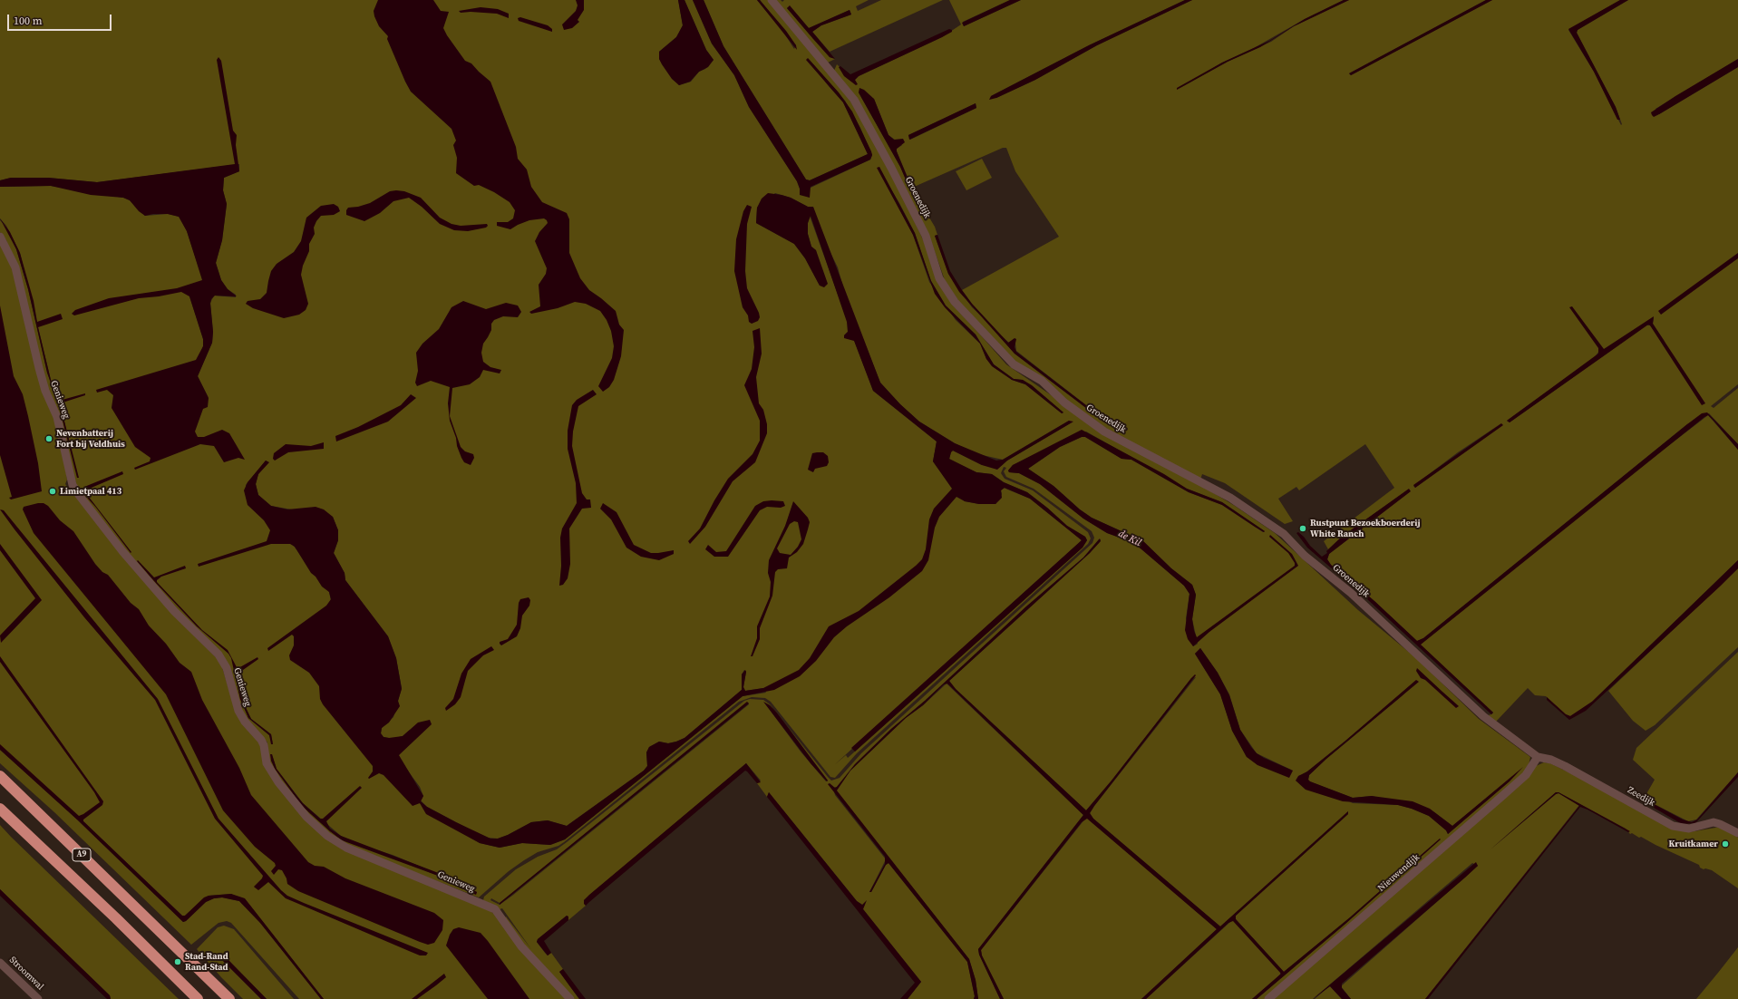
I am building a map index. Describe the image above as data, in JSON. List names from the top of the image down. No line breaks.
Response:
{"streets":{"highway":["A9"],"street":["Groenedijk","Genieweg","Zeedijk","Nieuwendijk","Stroomwal"]},"crossings":[["Groenedijk","Zeedijk"],["Groenedijk","Nieuwendijk"],["Zeedijk","Nieuwendijk"]],"water":["de Kil"],"places":["Nevenbatterij Fort bij Veldhuis","Limietpaal 413","Rustpunt Bezoekboerderij White Ranch","Kruitkamer","Stad-Rand Rand-Stad"],"scale_bar":"100 m"}
